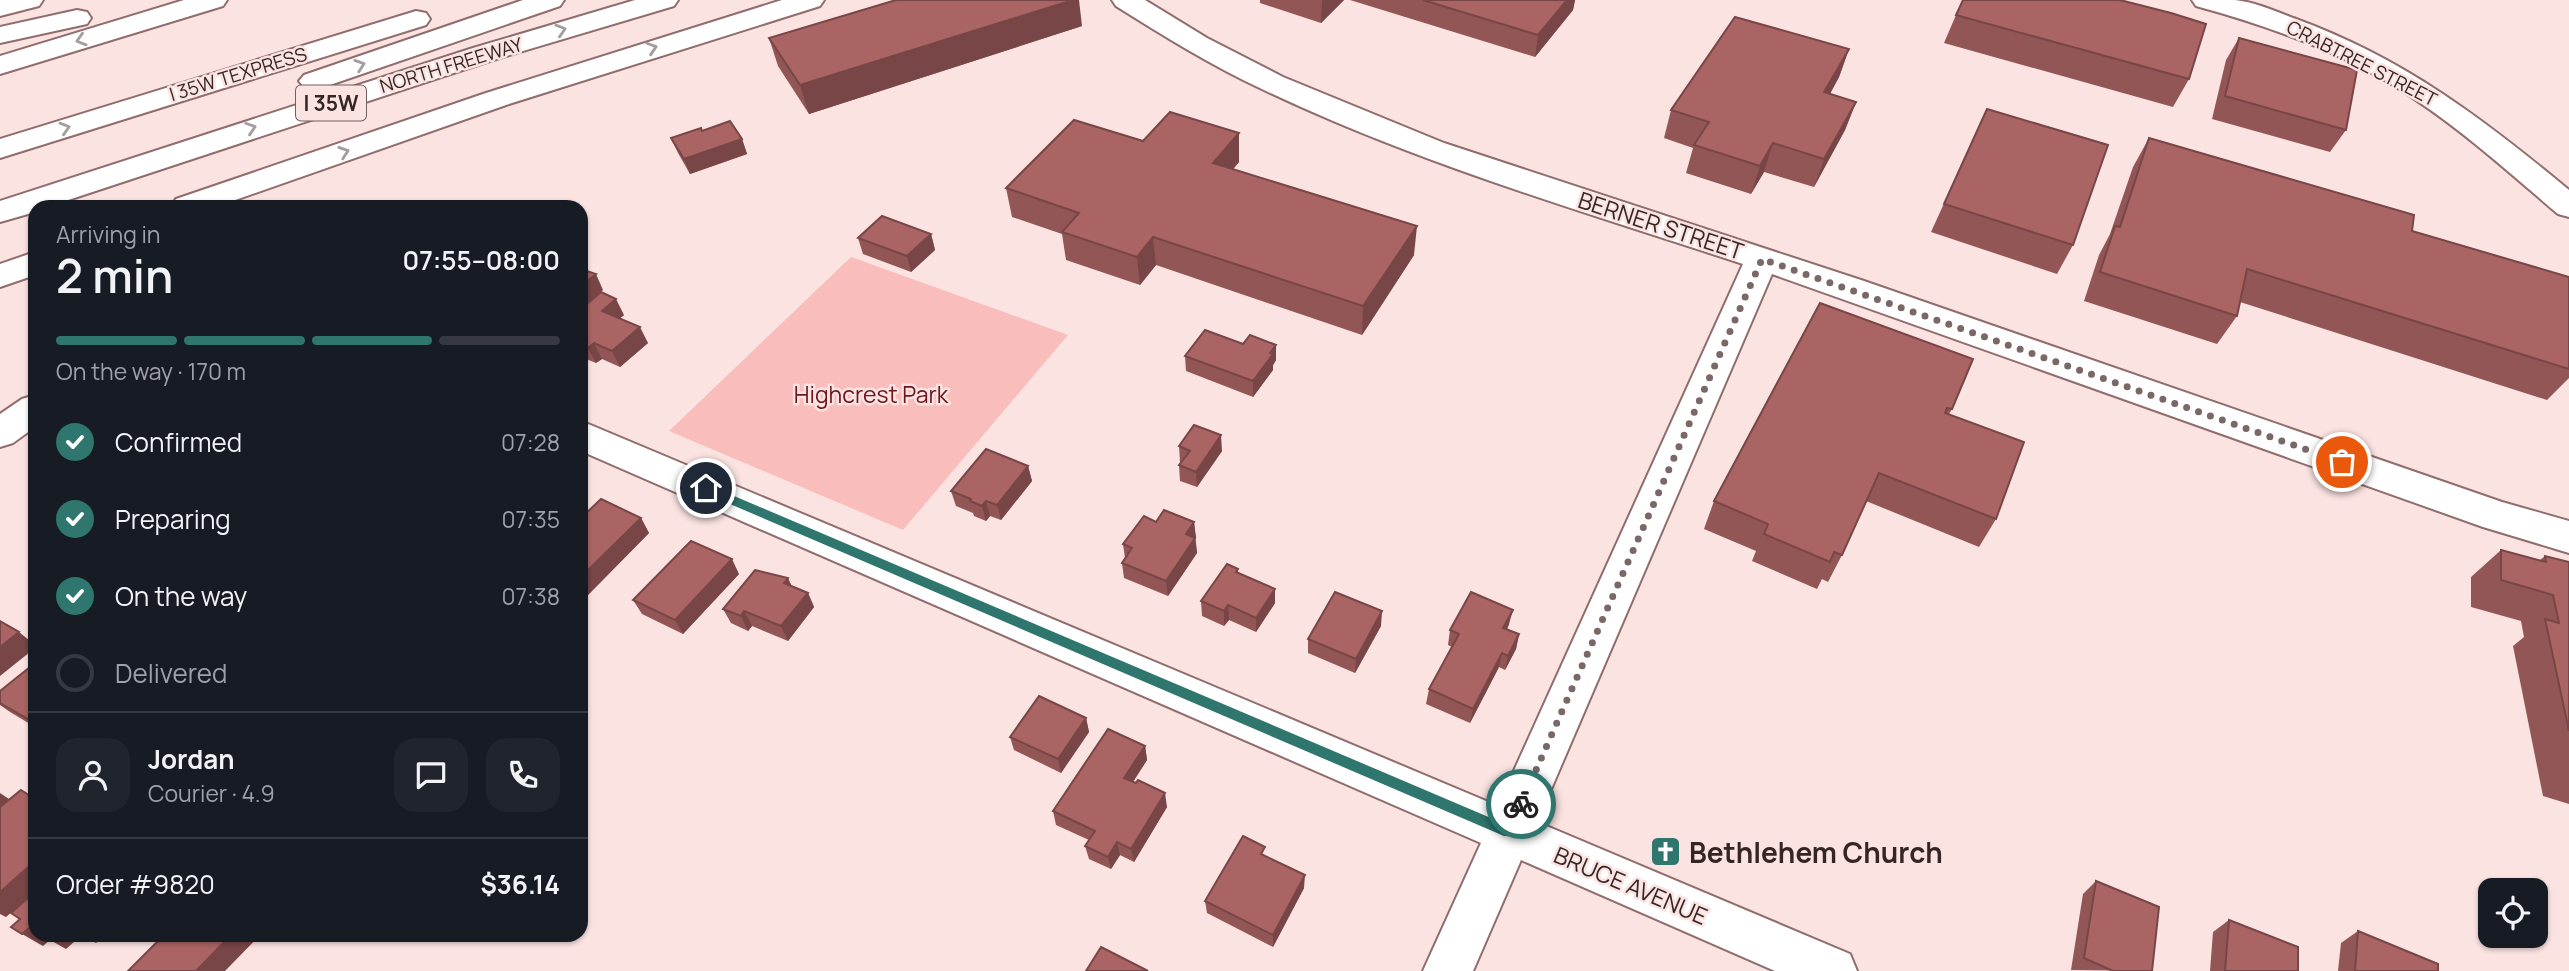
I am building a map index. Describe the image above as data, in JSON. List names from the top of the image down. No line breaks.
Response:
{"streets":{"main road":["CRABTREE STREET","NORTH FREEWAY","I 35W TEXPRESS","I 35W","BERNER STREET","BRUCE AVENUE"]},"parks":["Highcrest Park"],"places":{"church":["Bethlehem Church"]},"page":{"heading":["2 min","Arriving in","07:55–08:00"],"panel":["Jordan","Courier · 4.9","Order #9820","$36.14"],"bar":"On the way · 170 m","list":[["Confirmed","07:28"],["Preparing","07:35"],["On the way","07:38"],"Delivered"]}}
